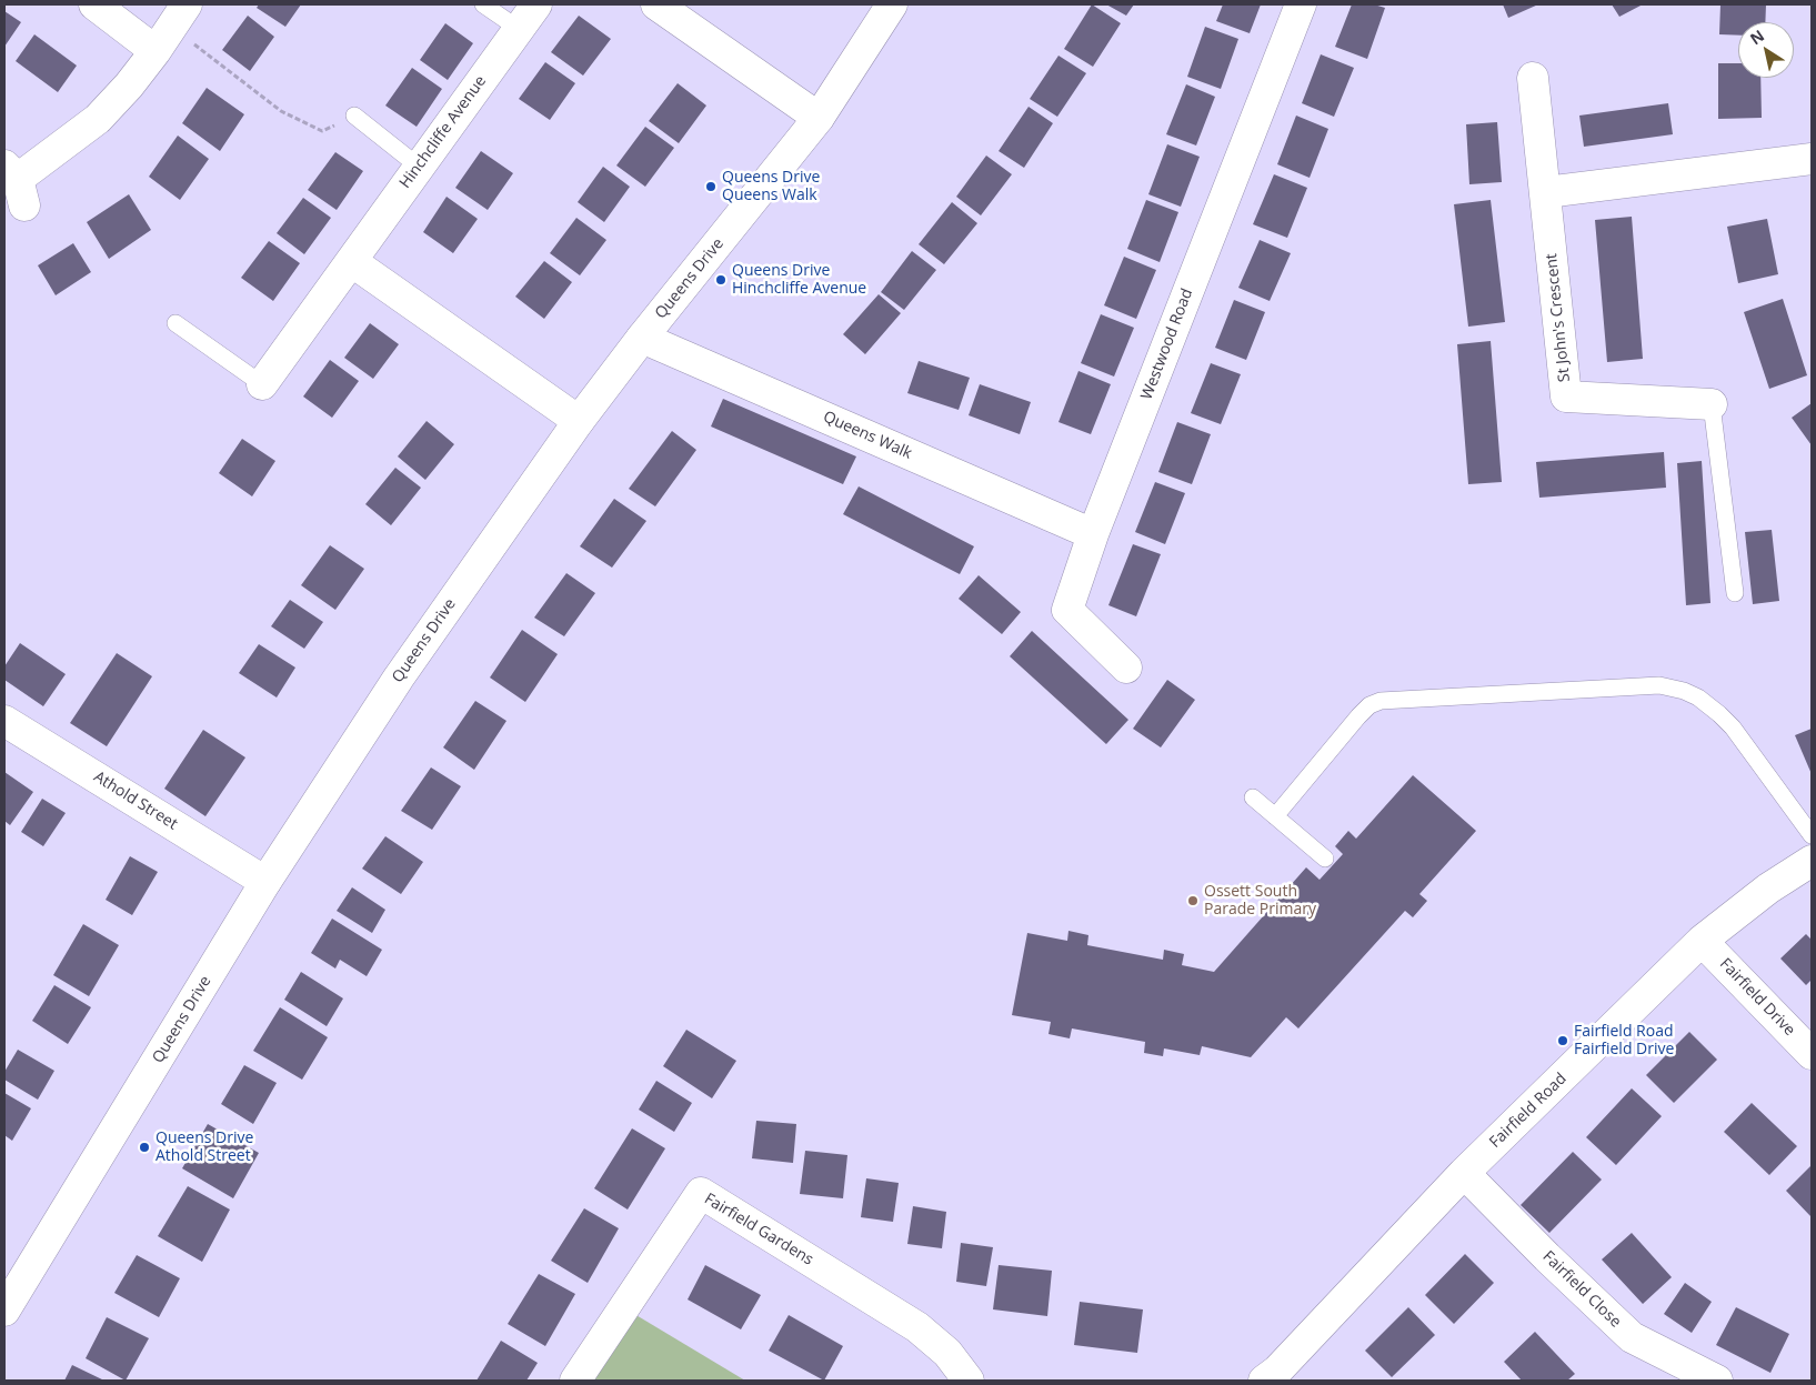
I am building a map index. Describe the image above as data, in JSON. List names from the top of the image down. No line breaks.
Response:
{"streets":{"street":["Hinchcliffe Avenue","Queens Drive","St John's Crescent","Westwood Road","Queens Walk","Athold Street","Fairfield Drive","Fairfield Road","Fairfield Gardens","Fairfield Close"]},"crossings":[["Queens Drive","Queens Walk"],["Queens Drive","Athold Street"],["Westwood Road","Queens Walk"],["Fairfield Drive","Fairfield Road"],["Fairfield Road","Fairfield Close"]],"places":["Queens Drive Queens Walk","Queens Drive Hinchcliffe Avenue","Ossett South Parade Primary","Fairfield Road Fairfield Drive","Queens Drive Athold Street"],"north":"top left"}
